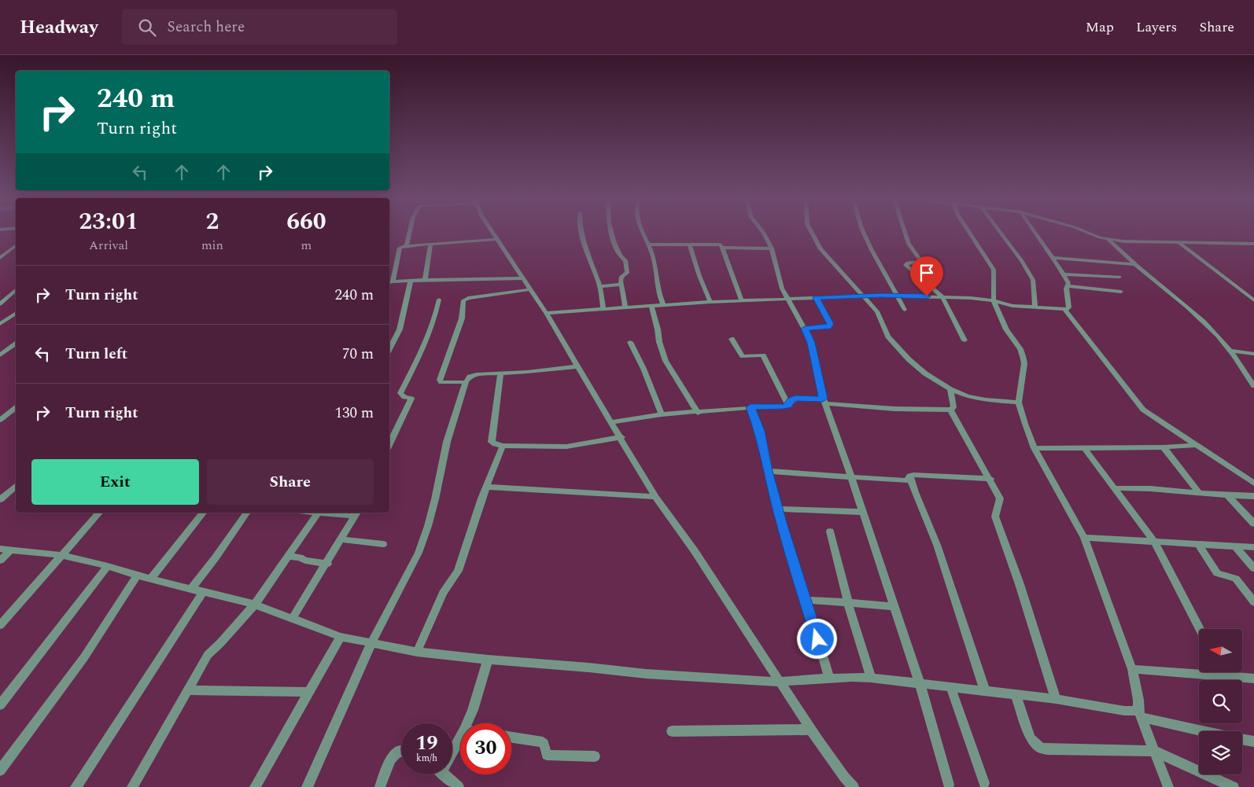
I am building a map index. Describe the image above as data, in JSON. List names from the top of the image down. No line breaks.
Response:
{"north":"left","page":{"header":"Headway","search":"Search here","nav":["Map","Layers","Share"],"turn":["240 m","Turn right"],"eta":["23:01","Arrival","2","min","660","m"],"list":[{"name":"Turn right","value":"240 m"},{"name":"Turn left","value":"70 m"},{"name":"Turn right","value":"130 m"}],"buttons":["Exit","Share"],"speed":"19 km/h","limit":"30"}}
